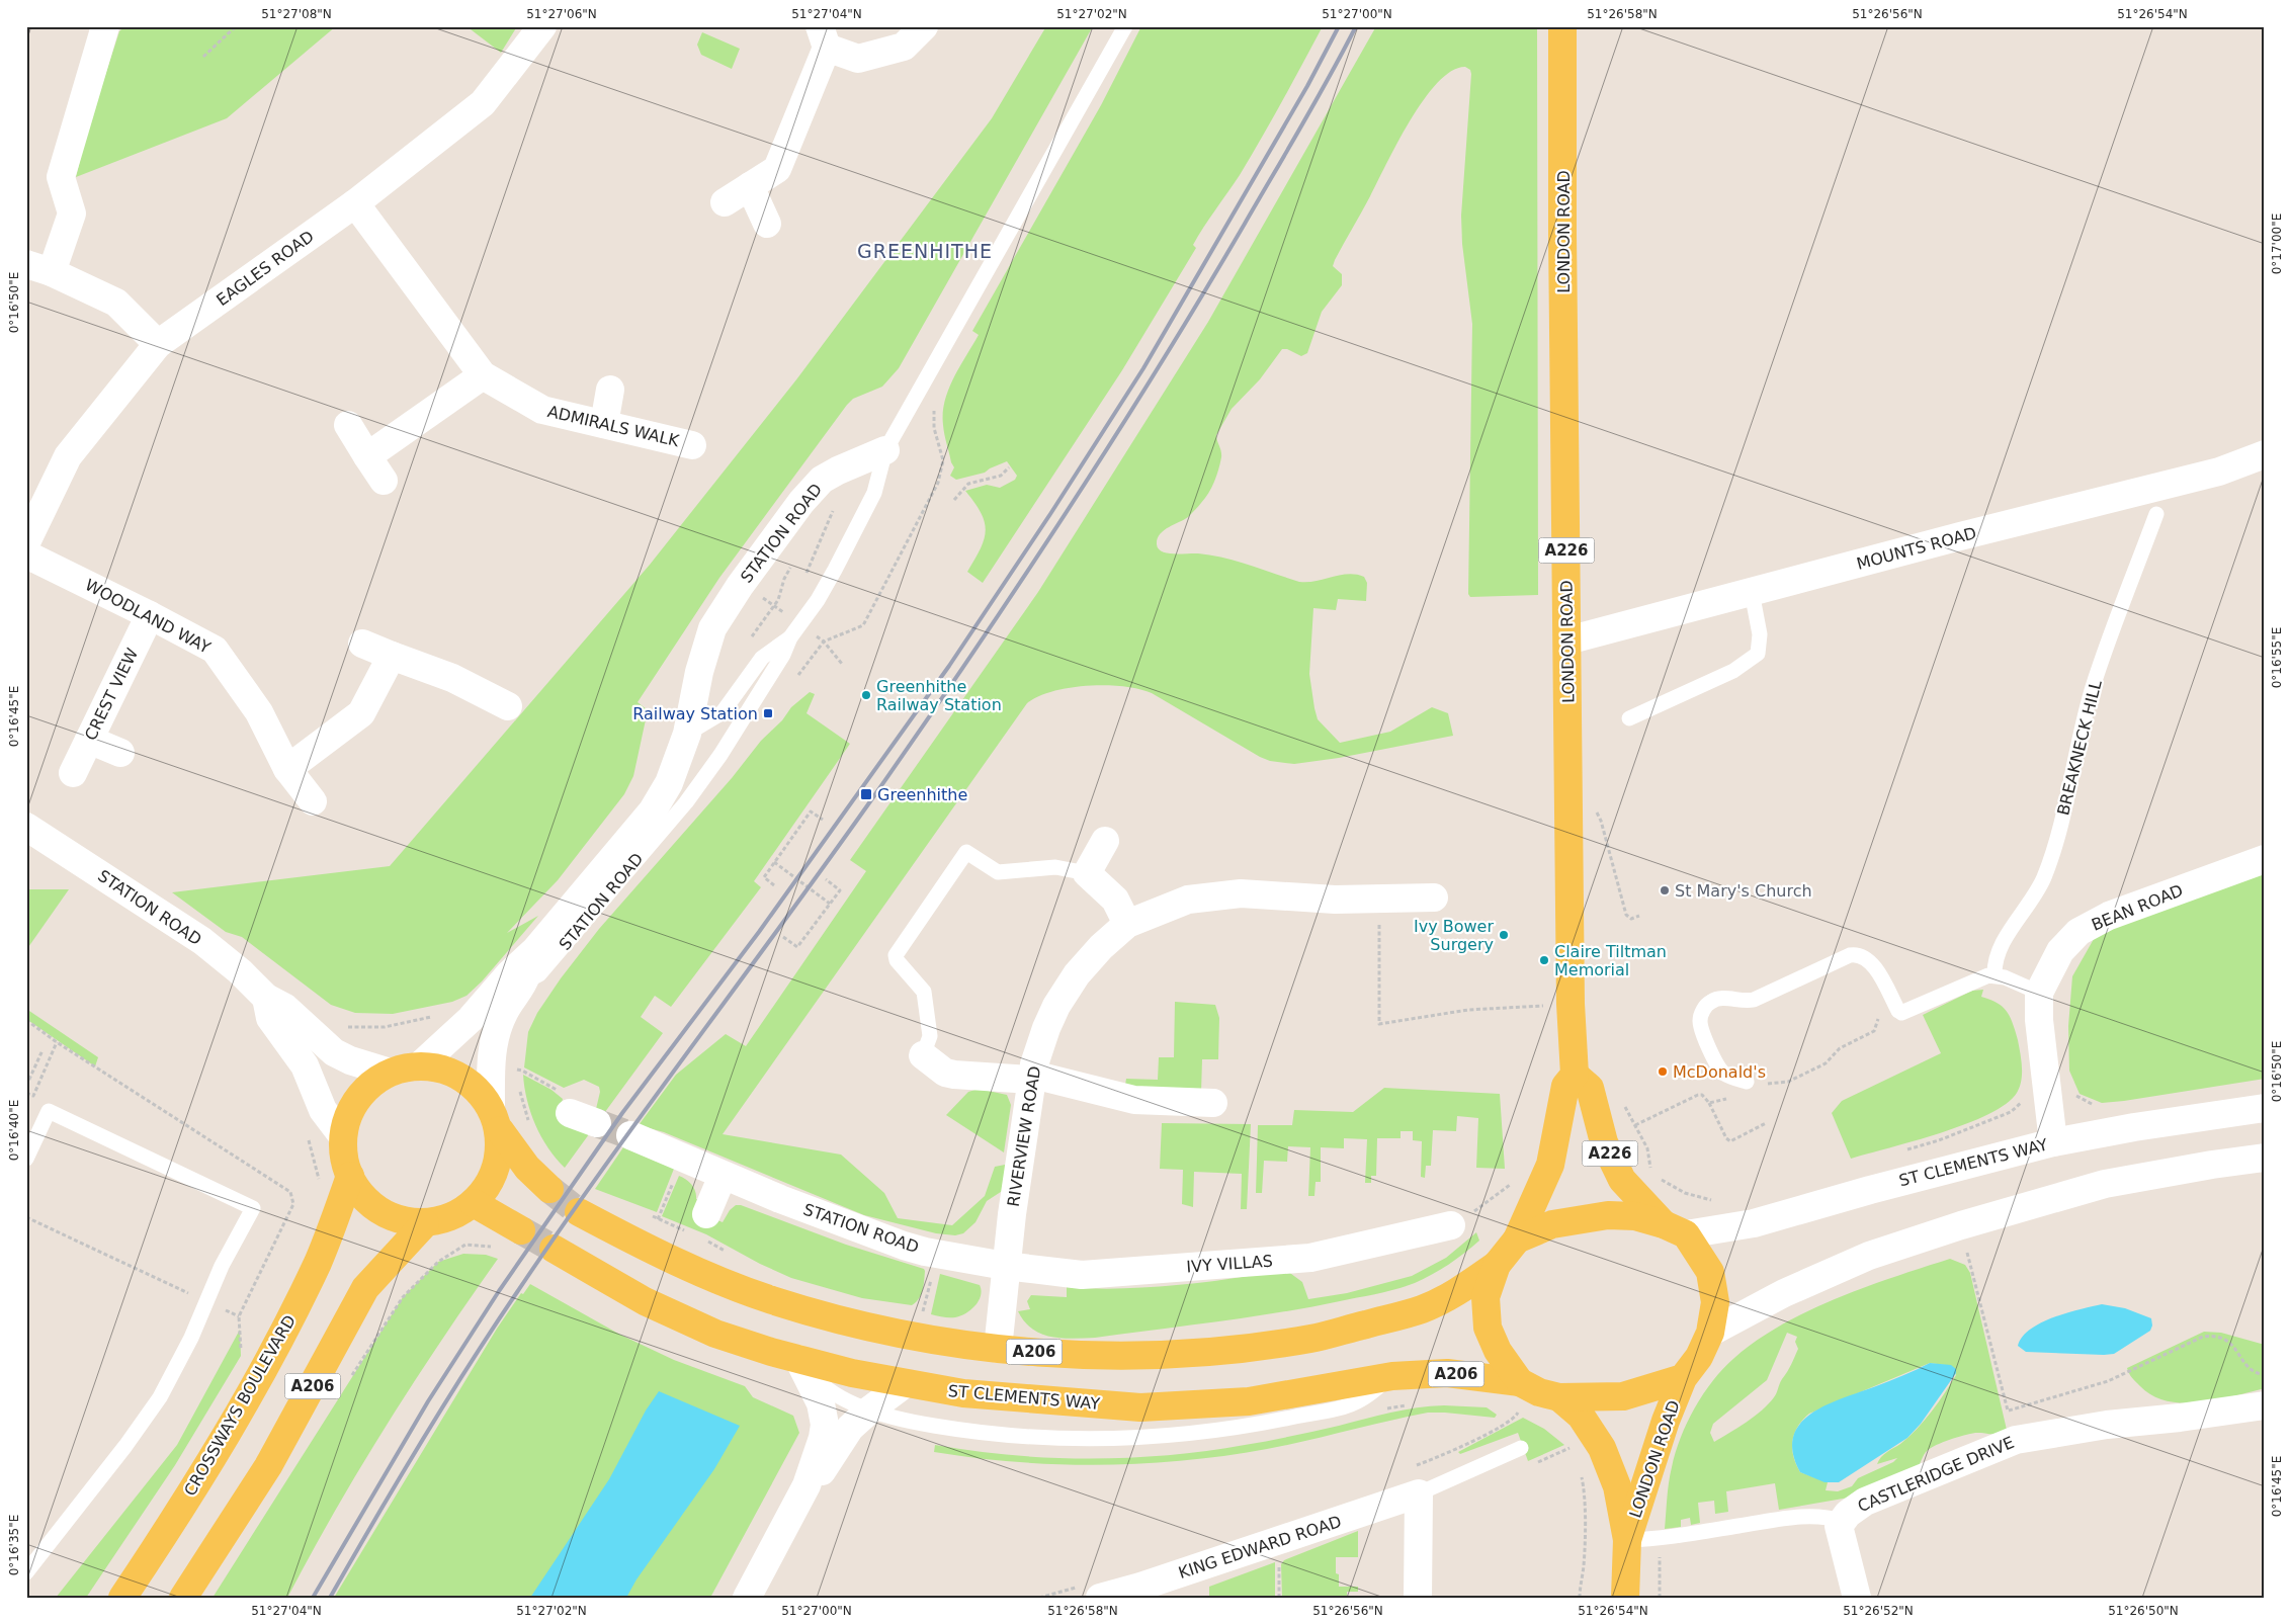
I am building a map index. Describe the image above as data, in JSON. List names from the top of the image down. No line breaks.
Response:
{"streets":{"main road":["LONDON ROAD","A226","ST CLEMENTS WAY","A206","CROSSWAYS BOULEVARD"],"street":["EAGLES ROAD","ADMIRALS WALK","STATION ROAD","MOUNTS ROAD","WOODLAND WAY","CREST VIEW","BEAN ROAD","RIVERVIEW ROAD","IVY VILLAS","CASTLERIDGE DRIVE","KING EDWARD ROAD"],"lane":["BREAKNECK HILL"]},"crossings":[["LONDON ROAD","MOUNTS ROAD"],["LONDON ROAD","A226"],["LONDON ROAD","ST CLEMENTS WAY"],["EAGLES ROAD","ADMIRALS WALK"],["STATION ROAD","RIVERVIEW ROAD"],["STATION ROAD","IVY VILLAS"],["STATION ROAD","A206"],["STATION ROAD","CROSSWAYS BOULEVARD"],["A226","ST CLEMENTS WAY"],["WOODLAND WAY","CREST VIEW"],["BEAN ROAD","ST CLEMENTS WAY"],["RIVERVIEW ROAD","IVY VILLAS"],["RIVERVIEW ROAD","A206"],["A206","CROSSWAYS BOULEVARD"]],"districts":["GREENHITHE"],"places":{"other":["Greenhithe Railway Station","St Mary's Church","Ivy Bower Surgery","Claire Tiltman Memorial","McDonald's"],"transit":["Railway Station","Greenhithe"]},"coordinates":["51°27'08\"N","51°27'06\"N","51°27'04\"N","51°27'02\"N","51°27'00\"N","51°26'58\"N","51°26'56\"N","51°26'54\"N","0°17'00\"E","0°16'50\"E","0°16'55\"E","0°16'45\"E","0°16'40\"E","0°16'35\"E","51°26'52\"N","51°26'50\"N"]}
